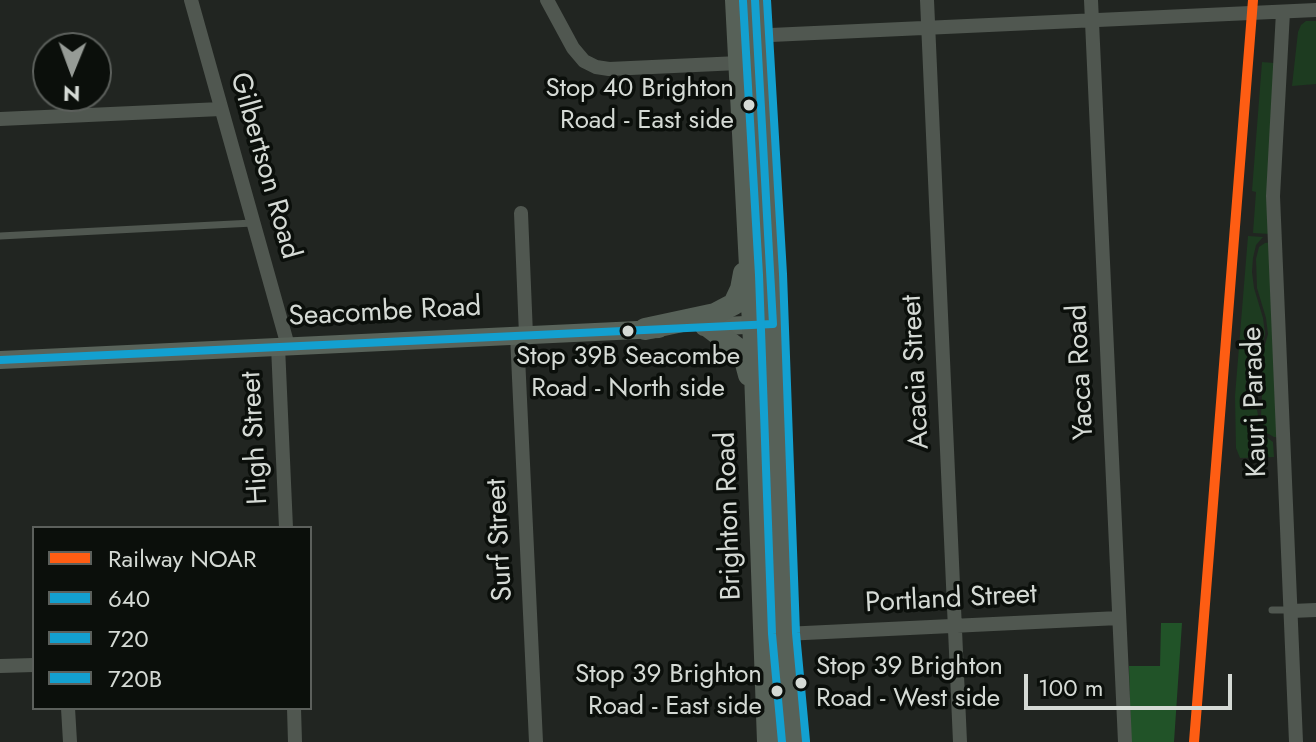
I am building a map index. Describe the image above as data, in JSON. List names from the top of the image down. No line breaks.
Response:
{"streets":{"main road":["Seacombe Road","Brighton Road"],"street":["Gilbertson Road","Acacia Street","Yacca Road","Kauri Parade","High Street","Surf Street","Portland Street"]},"crossings":[["Gilbertson Road","Seacombe Road"],["Gilbertson Road","High Street"],["Seacombe Road","High Street"],["Seacombe Road","Brighton Road"],["Seacombe Road","Surf Street"],["Acacia Street","Portland Street"],["Yacca Road","Portland Street"],["Brighton Road","Portland Street"]],"places":["Stop 40 Brighton Road - East side","Stop 39B Seacombe Road - North side","Stop 39 Brighton Road - West side","Stop 39 Brighton Road - East side"],"lines":["rail line NOAR","transit line 640","transit line 720B","transit line 720"],"legend":["Railway NOAR","640","720","720B"],"scale_bar":"100 m","north":"bottom"}
